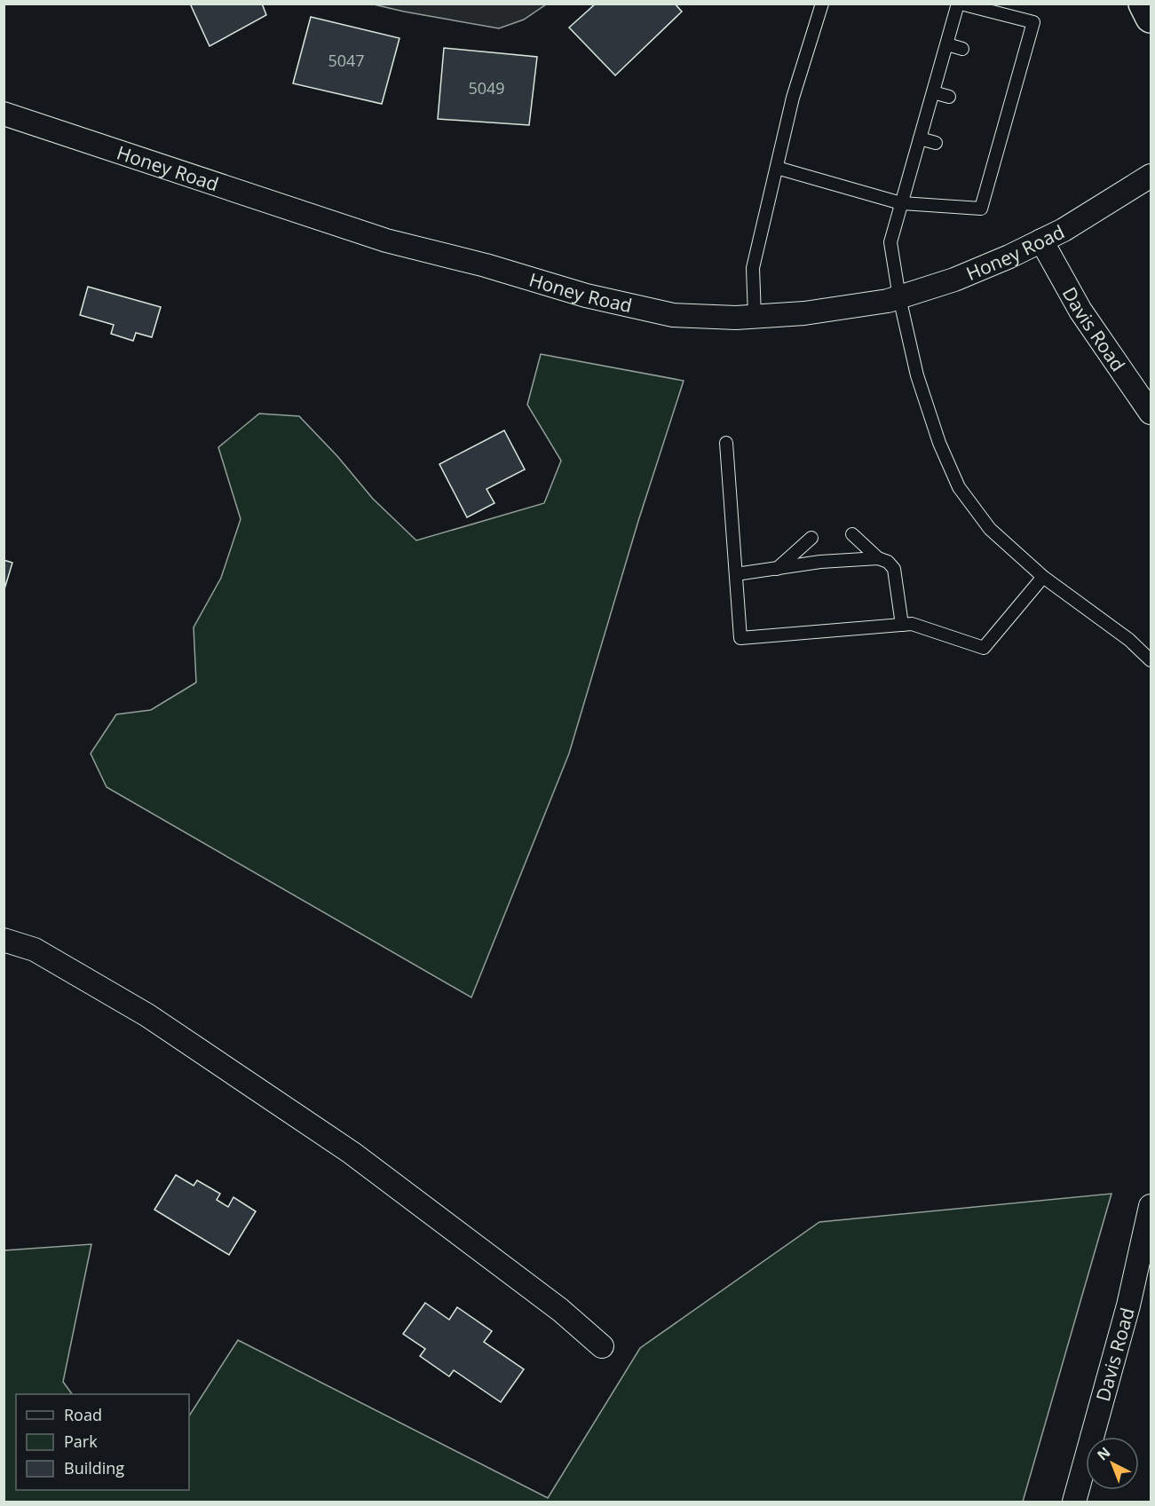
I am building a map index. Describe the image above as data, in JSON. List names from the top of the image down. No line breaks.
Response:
{"streets":{"street":["Honey Road","Davis Road"]},"crossings":[["Honey Road","Davis Road"]],"house_numbers":["5047","5049"],"legend":["Road","Park","Building"],"north":"top left"}
